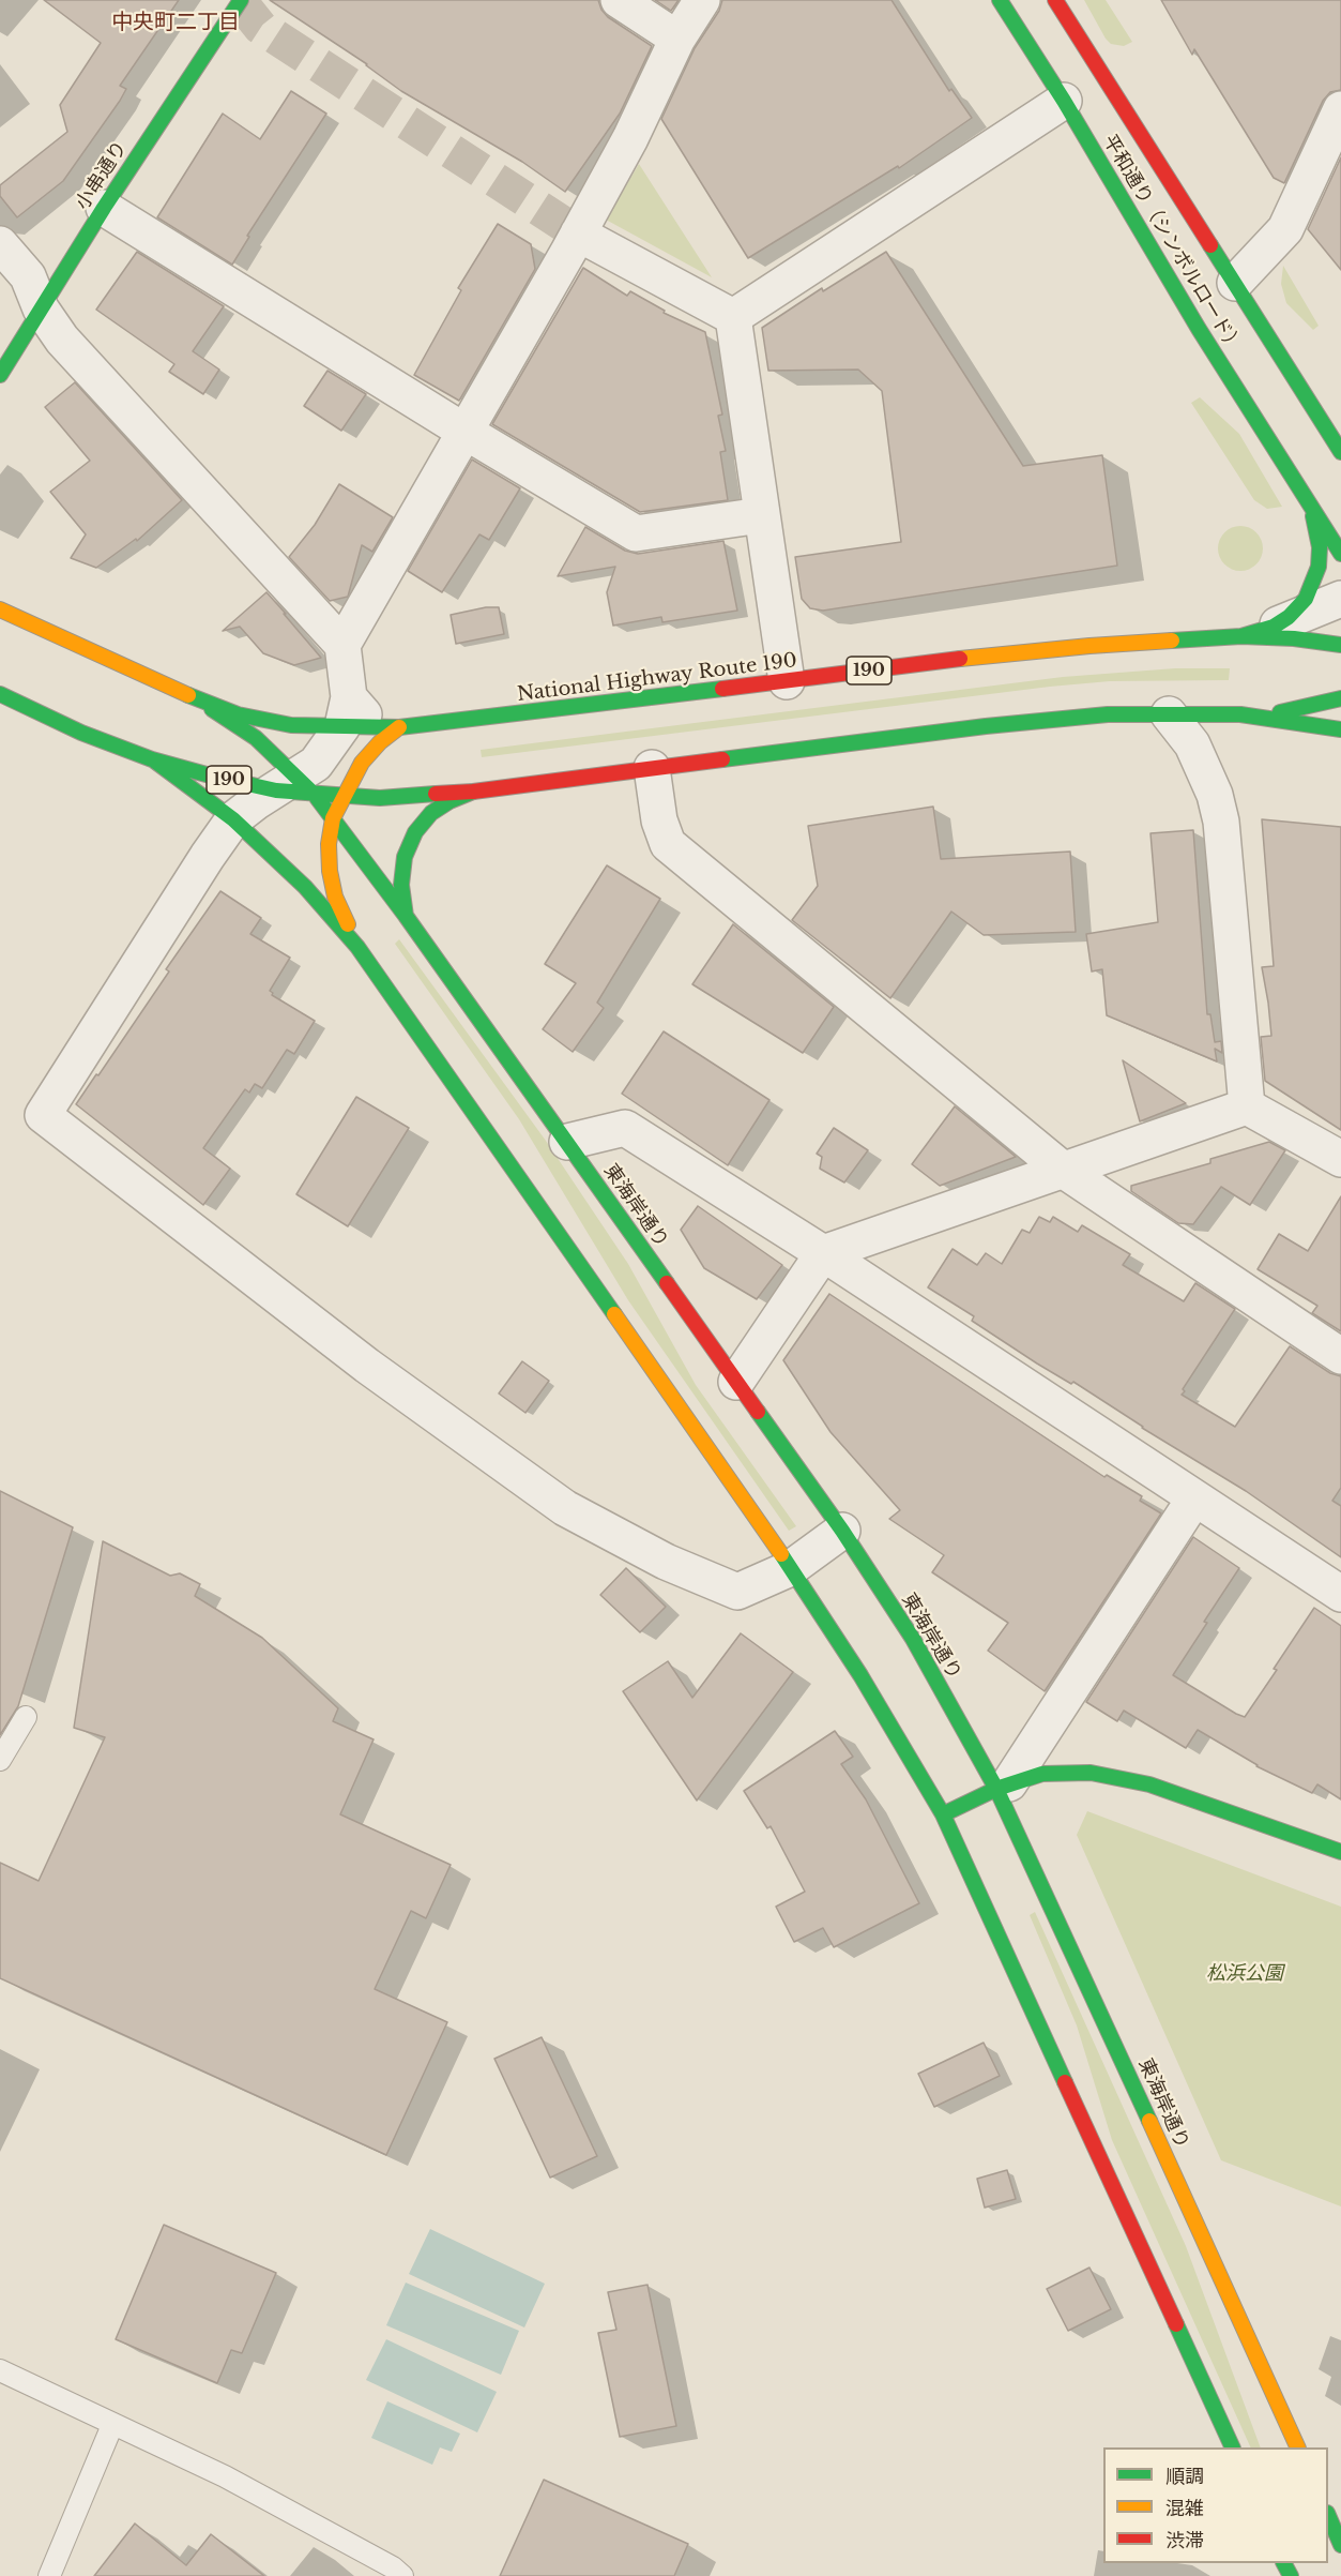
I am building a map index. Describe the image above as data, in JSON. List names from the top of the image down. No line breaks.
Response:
{"streets":{"main road":["小串通り","平和通り（シンボルロード）","190","National Highway Route 190","東海岸通り"]},"crossings":[["190","東海岸通り"]],"districts":["中央町二丁目"],"parks":["松浜公園"],"legend":["順調","混雑","渋滞"]}
